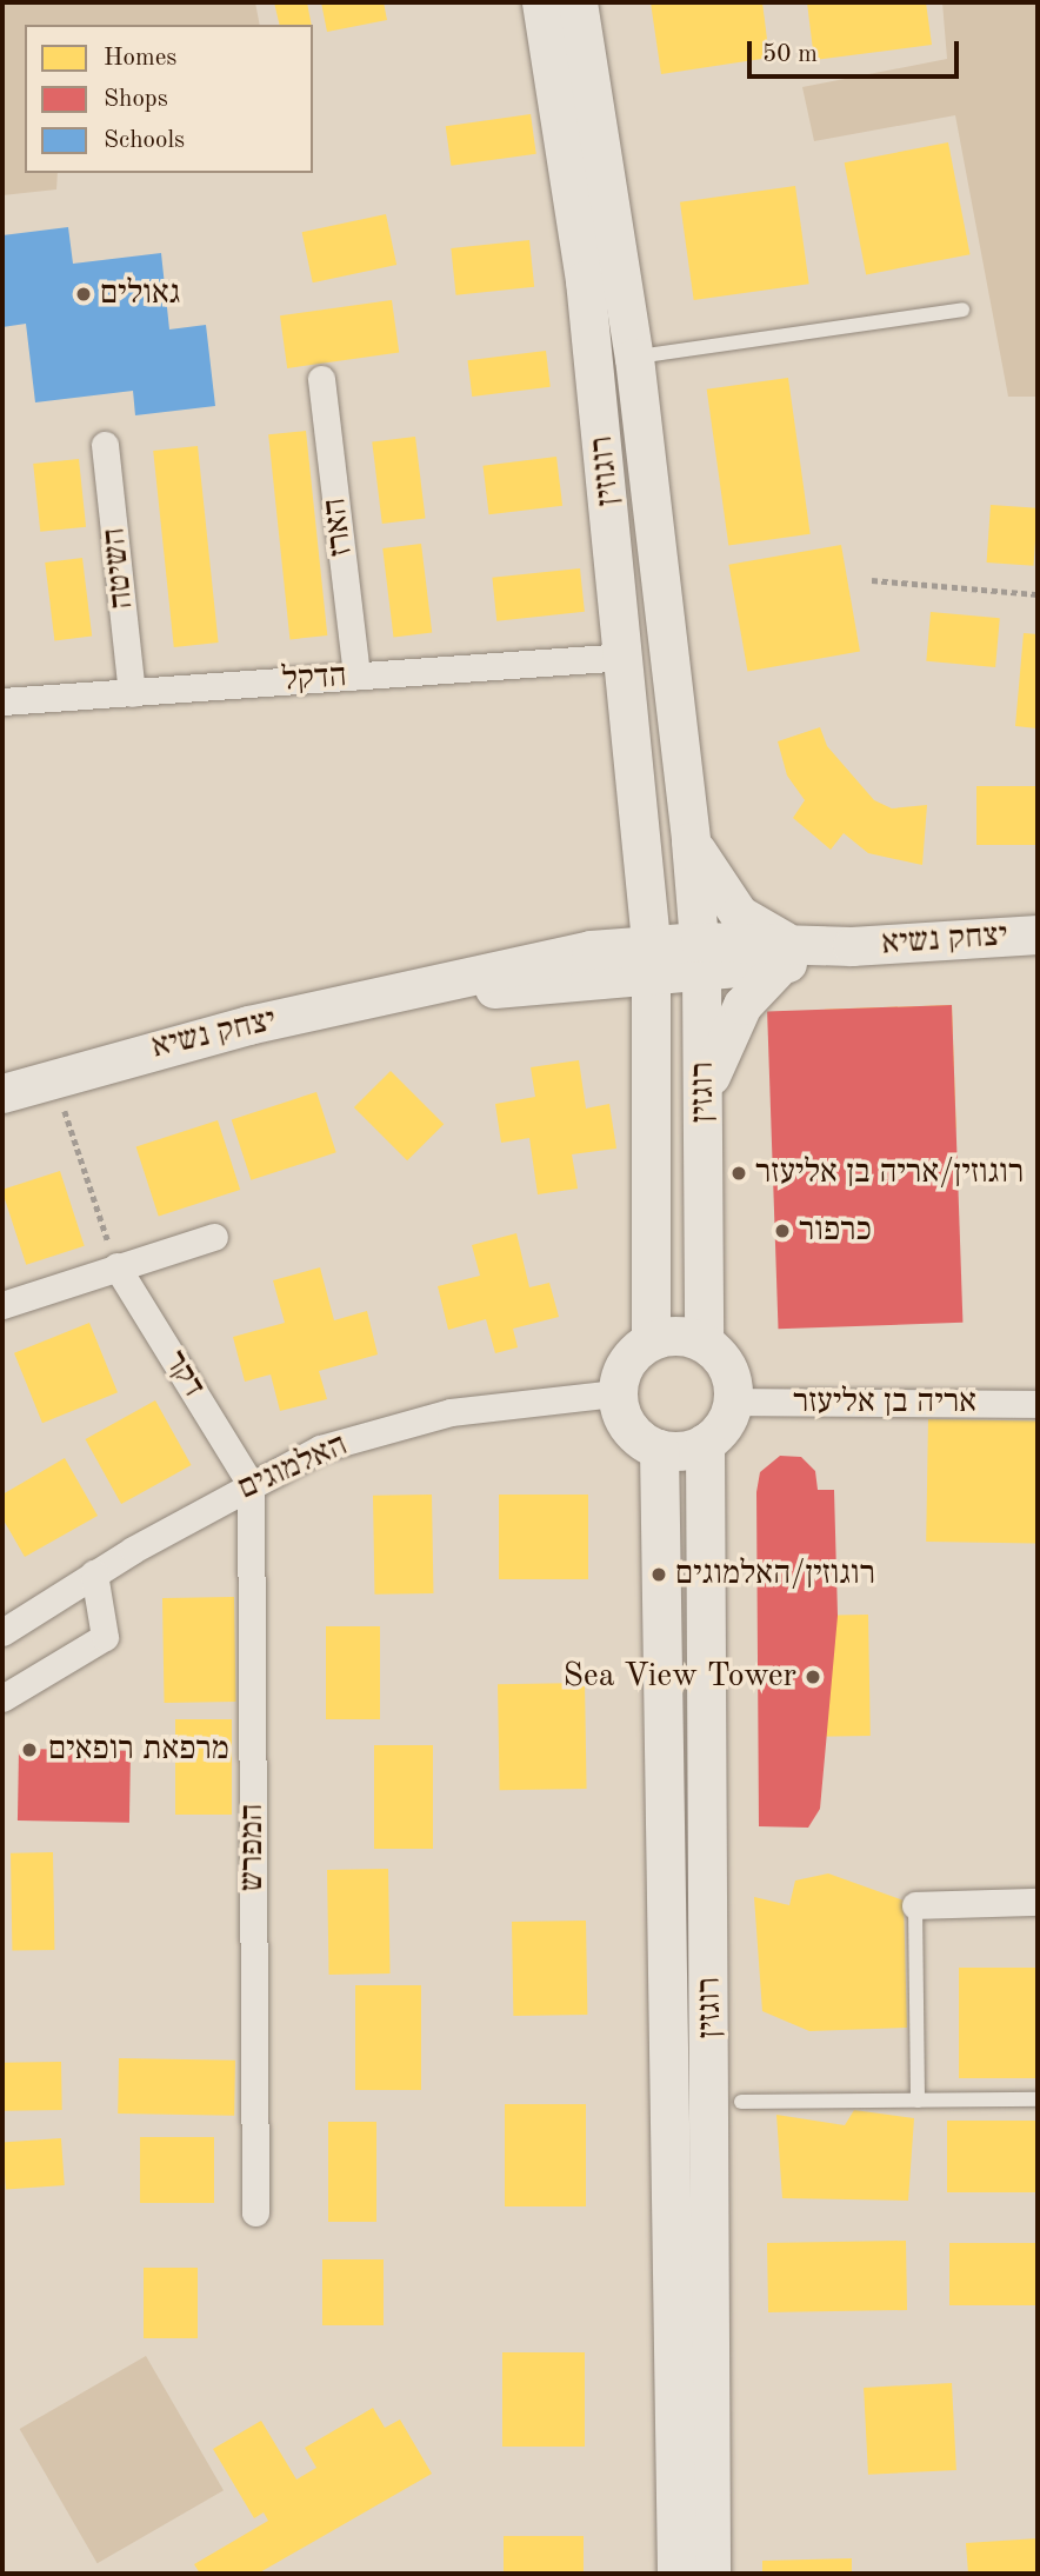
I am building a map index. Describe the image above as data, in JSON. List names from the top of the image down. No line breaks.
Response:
{"streets":{"street":["רוגוזין","הארז","השיטה","הדקל","יצחק נשיא","רוגזין","דקר","אריה בן אליעזר","האלמוגים","המפרש"]},"crossings":[["רוגוזין","הדקל"],["רוגוזין","יצחק נשיא"],["רוגוזין","רוגזין"],["הארז","הדקל"],["השיטה","הדקל"],["יצחק נשיא","רוגזין"],["רוגזין","אריה בן אליעזר"],["רוגזין","האלמוגים"],["דקר","האלמוגים"],["דקר","המפרש"],["אריה בן אליעזר","האלמוגים"],["האלמוגים","המפרש"]],"places":["גאולים","רוגוזין/אריה בן אליעזר","כרפור","רוגוזין/האלמוגים","Sea View Tower","מרפאת רופאים"],"legend":["Homes","Shops","Schools"],"scale_bar":"50 m"}
